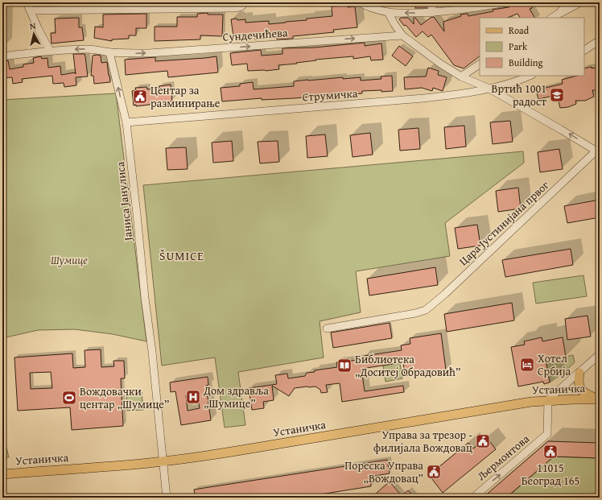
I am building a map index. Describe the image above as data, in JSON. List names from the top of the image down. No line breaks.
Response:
{"streets":{"main road":["Устаничка"],"street":["Сундечићева","Струмичка","Јаниса Јанулиса","Цара Јустинијана првог","Љермонтова"]},"crossings":[["Сундечићева","Јаниса Јанулиса"],["Струмичка","Јаниса Јанулиса"],["Јаниса Јанулиса","Устаничка"],["Устаничка","Љермонтова"]],"one_way":["Љермонтова"],"districts":["ŠUMICE"],"parks":["Шумице"],"places":{"school or university":["Вртић 1001 радост"],"public building":["Центар за разминирање","Управа за трезор - филијала Вождовац","11015 Београд 165","Пореска Управа „Вождовац”"],"hotel":["Хотел Србија"],"library":["Библиотека „Доситеј Обрадовић”"],"hospital":["Дом здравља „Шумице”"],"sports":["Вождовачки центар „Шумице”"]},"legend":["Road","Park","Building"],"north":"top"}
